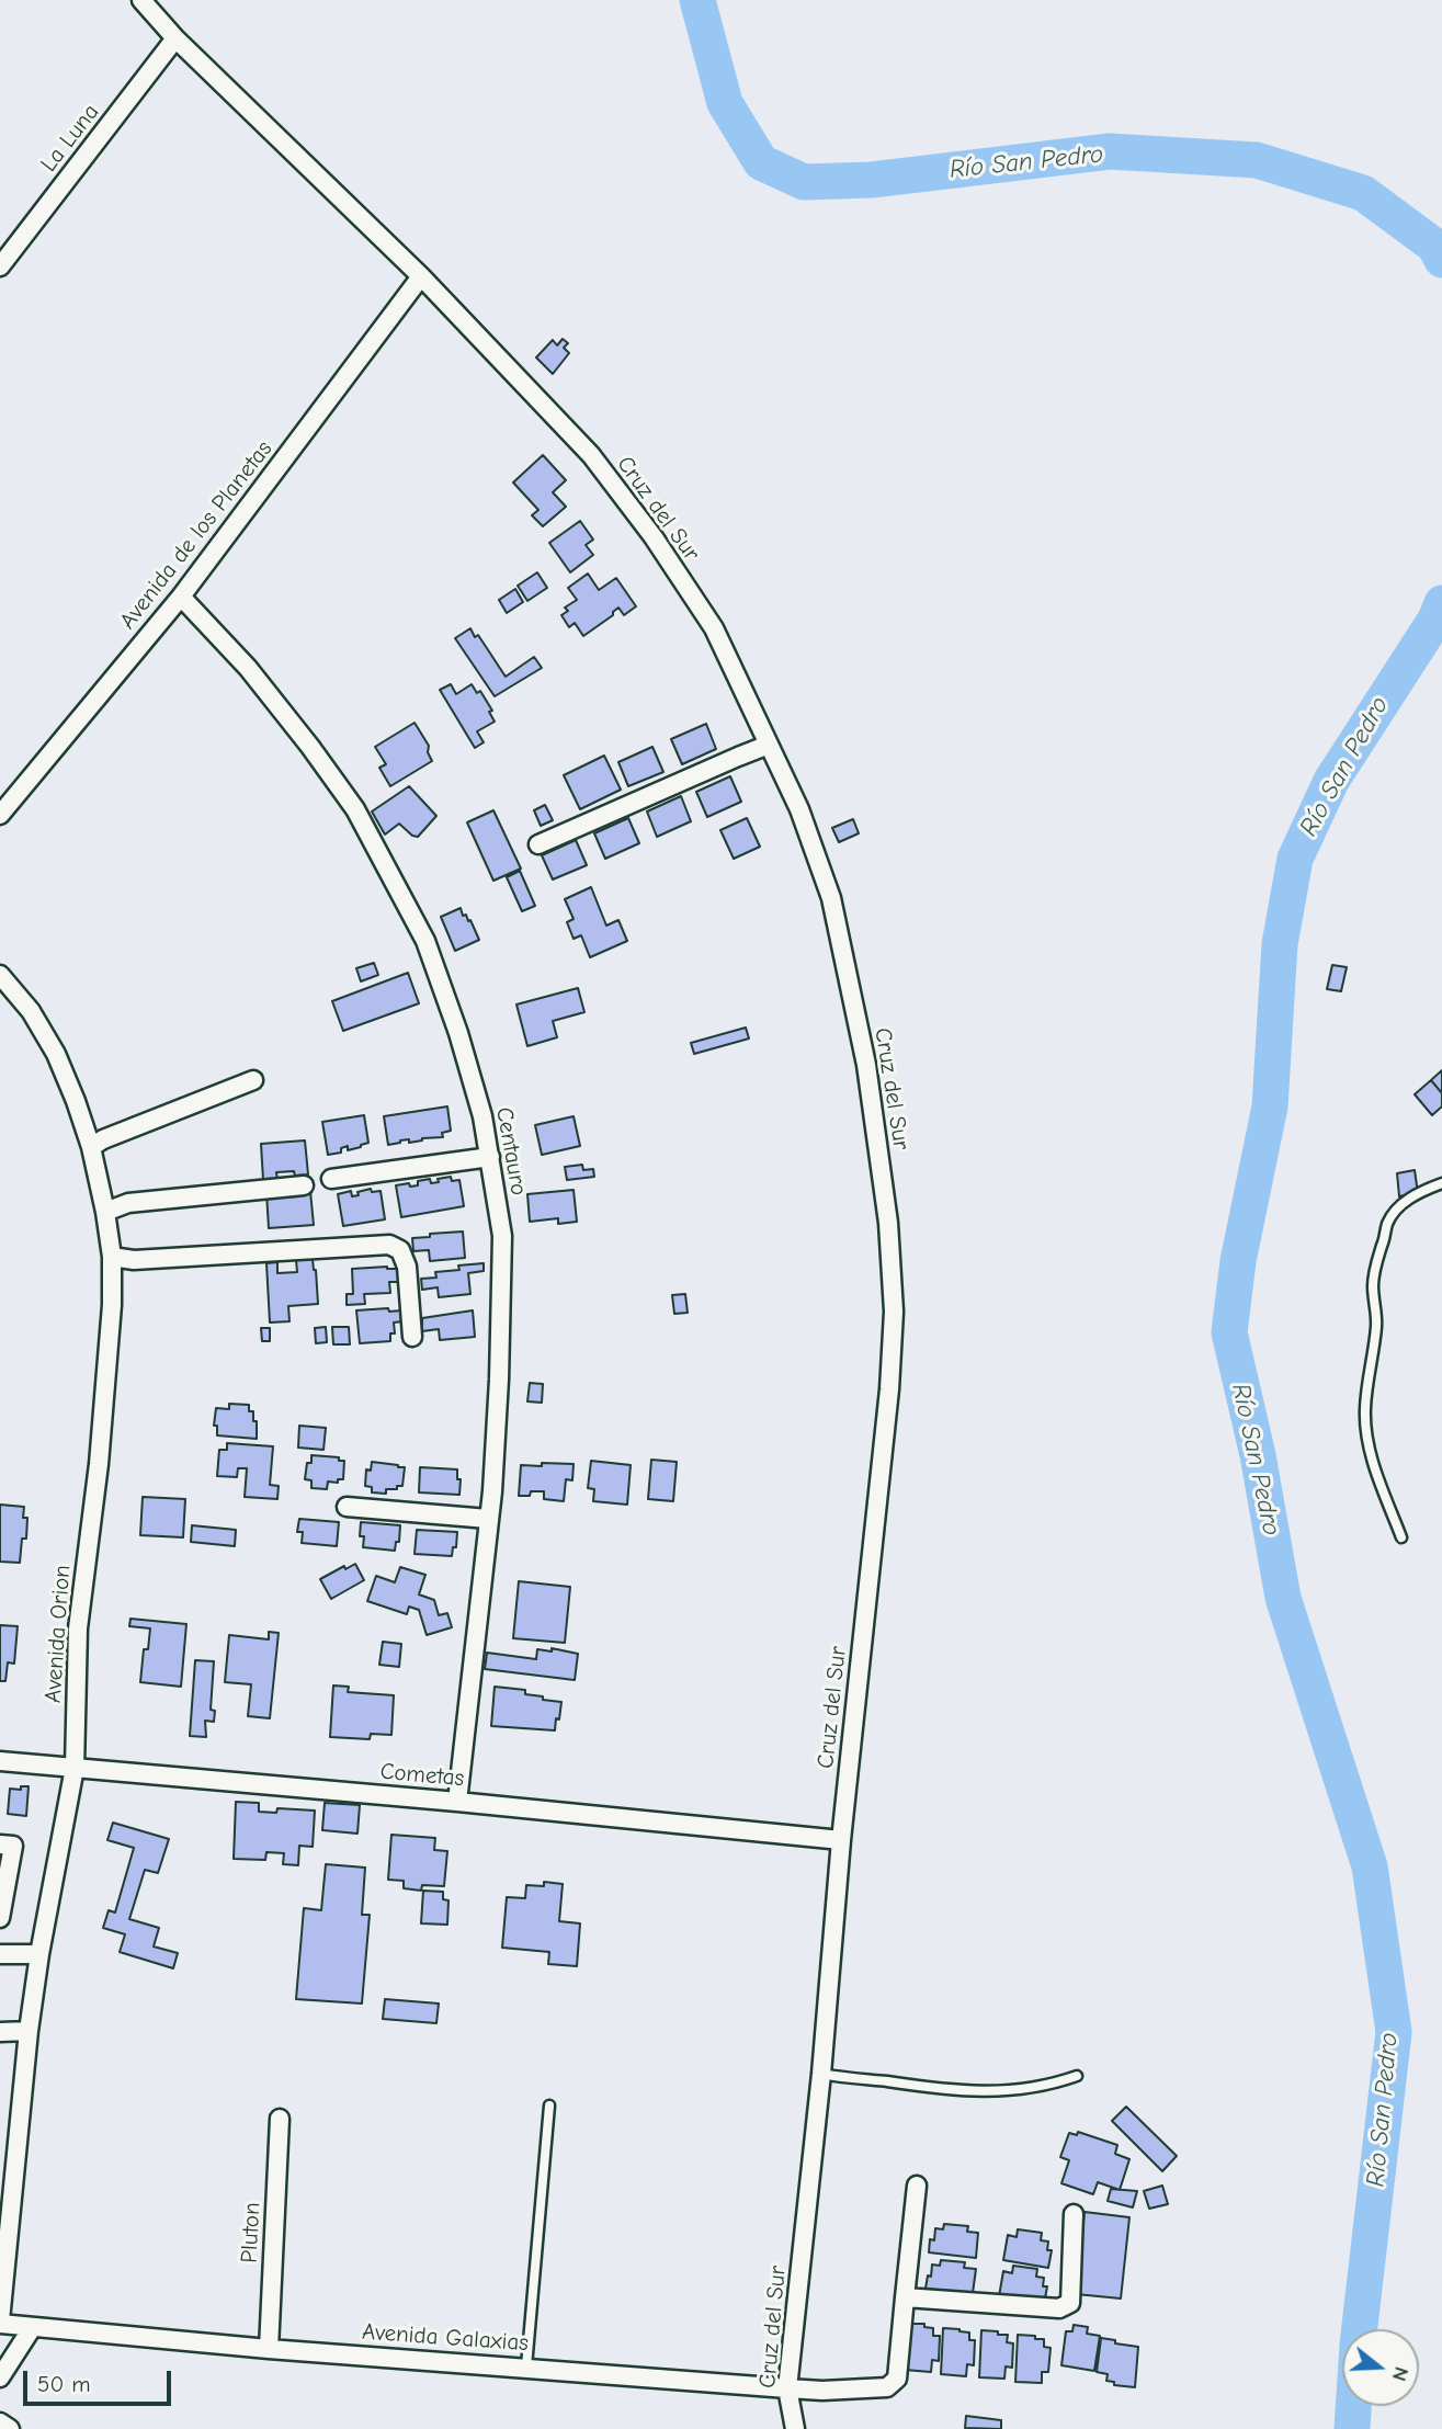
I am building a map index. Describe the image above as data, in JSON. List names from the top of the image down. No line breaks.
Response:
{"streets":{"street":["La Luna","Cruz del Sur","Avenida de los Planetas","Centauro","Avenida Orion","Cometas","Pluton","Avenida Galaxias"]},"crossings":[["La Luna","Cruz del Sur"],["Cruz del Sur","Avenida de los Planetas"],["Cruz del Sur","Cometas"],["Cruz del Sur","Avenida Galaxias"],["Avenida de los Planetas","Centauro"],["Centauro","Cometas"],["Avenida Orion","Cometas"],["Avenida Orion","Avenida Galaxias"],["Pluton","Avenida Galaxias"]],"water":["Río San Pedro"],"scale_bar":"50 m","north":"right"}
